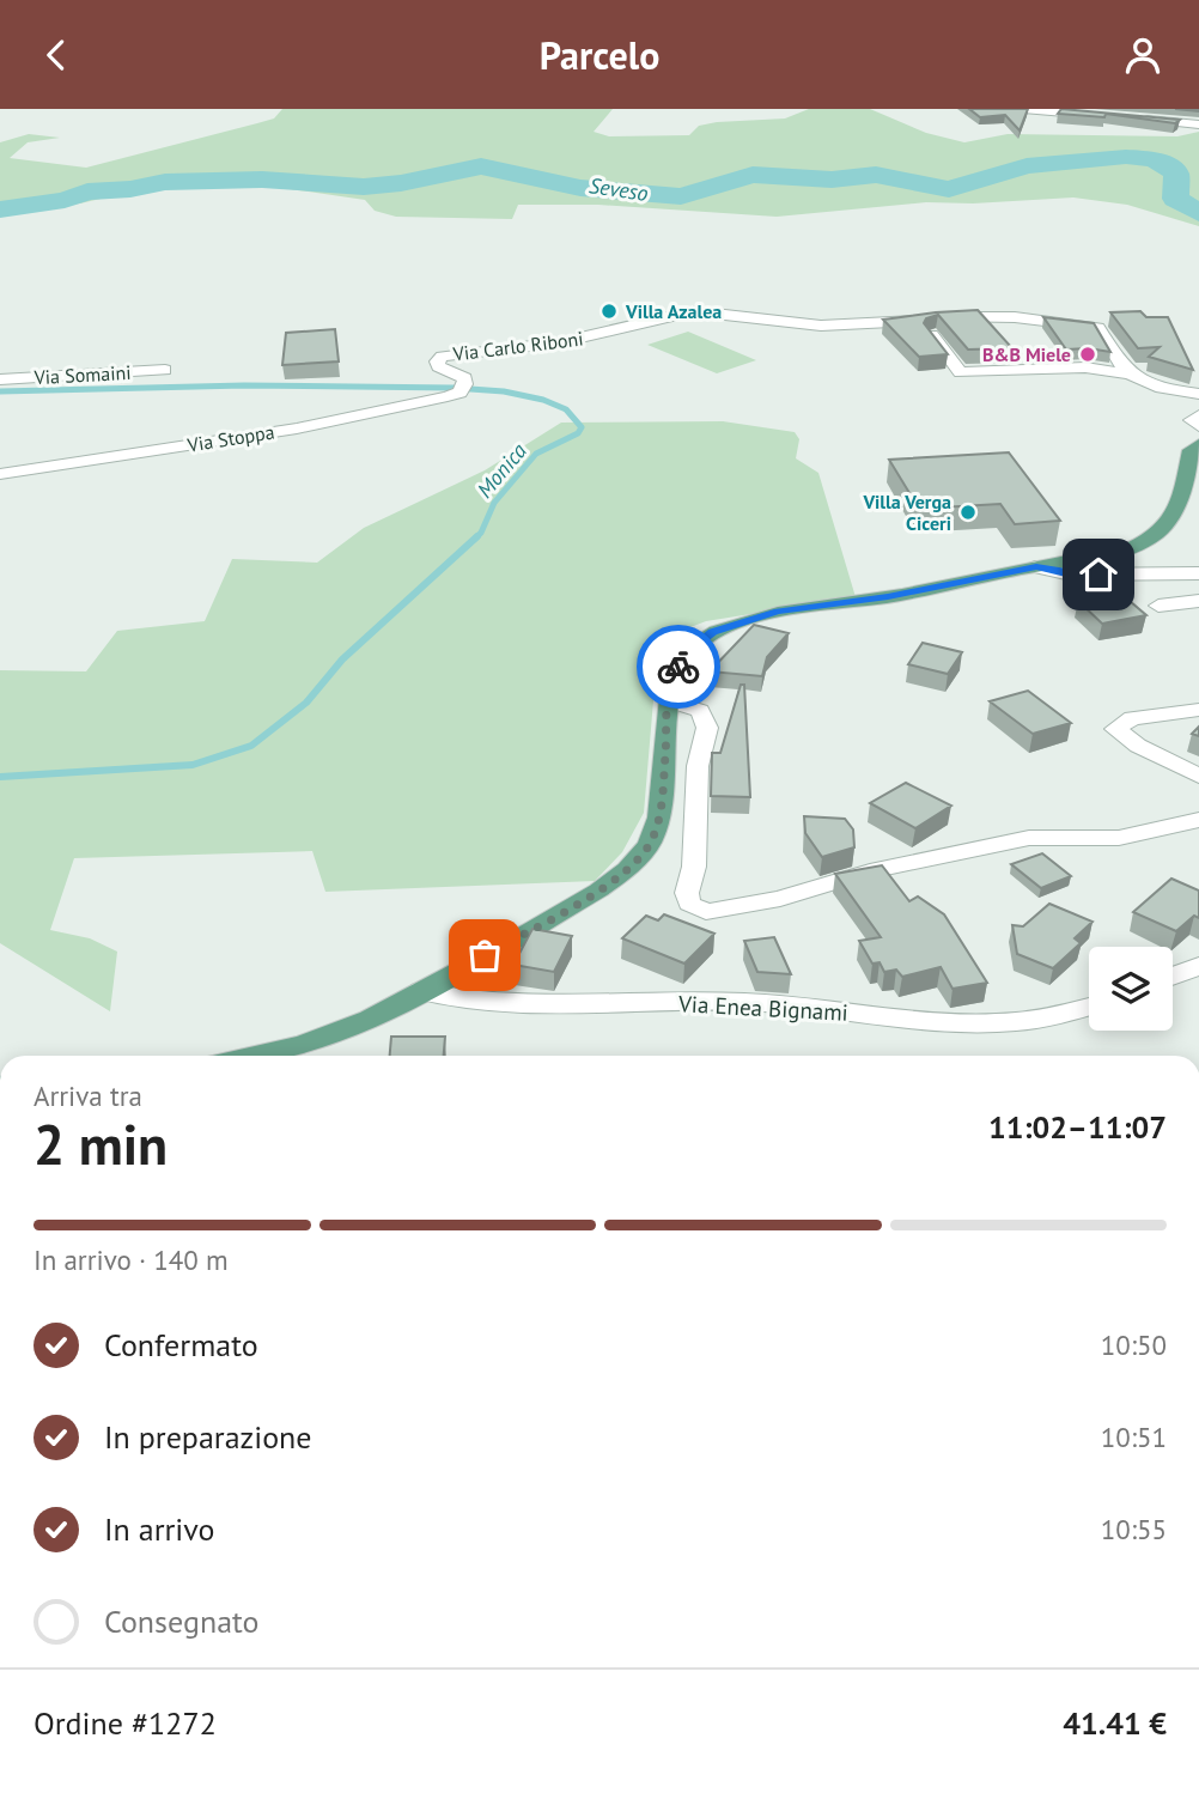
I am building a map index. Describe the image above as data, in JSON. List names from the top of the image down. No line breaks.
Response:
{"streets":{"street":["Via Carlo Riboni","Via Somaini","Via Stoppa","Via Enea Bignami"]},"crossings":[["Via Carlo Riboni","Via Stoppa"]],"water":["Seveso","Monica"],"places":["Villa Azalea","B&B Miele","Villa Verga Ciceri"],"page":{"header":"Parcelo","heading":["2 min","Arriva tra","11:02–11:07"],"panel":["Ordine #1272","41.41 €"],"bar":"In arrivo · 140 m","list":[["Confermato","10:50"],["In preparazione","10:51"],["In arrivo","10:55"],"Consegnato"]}}
